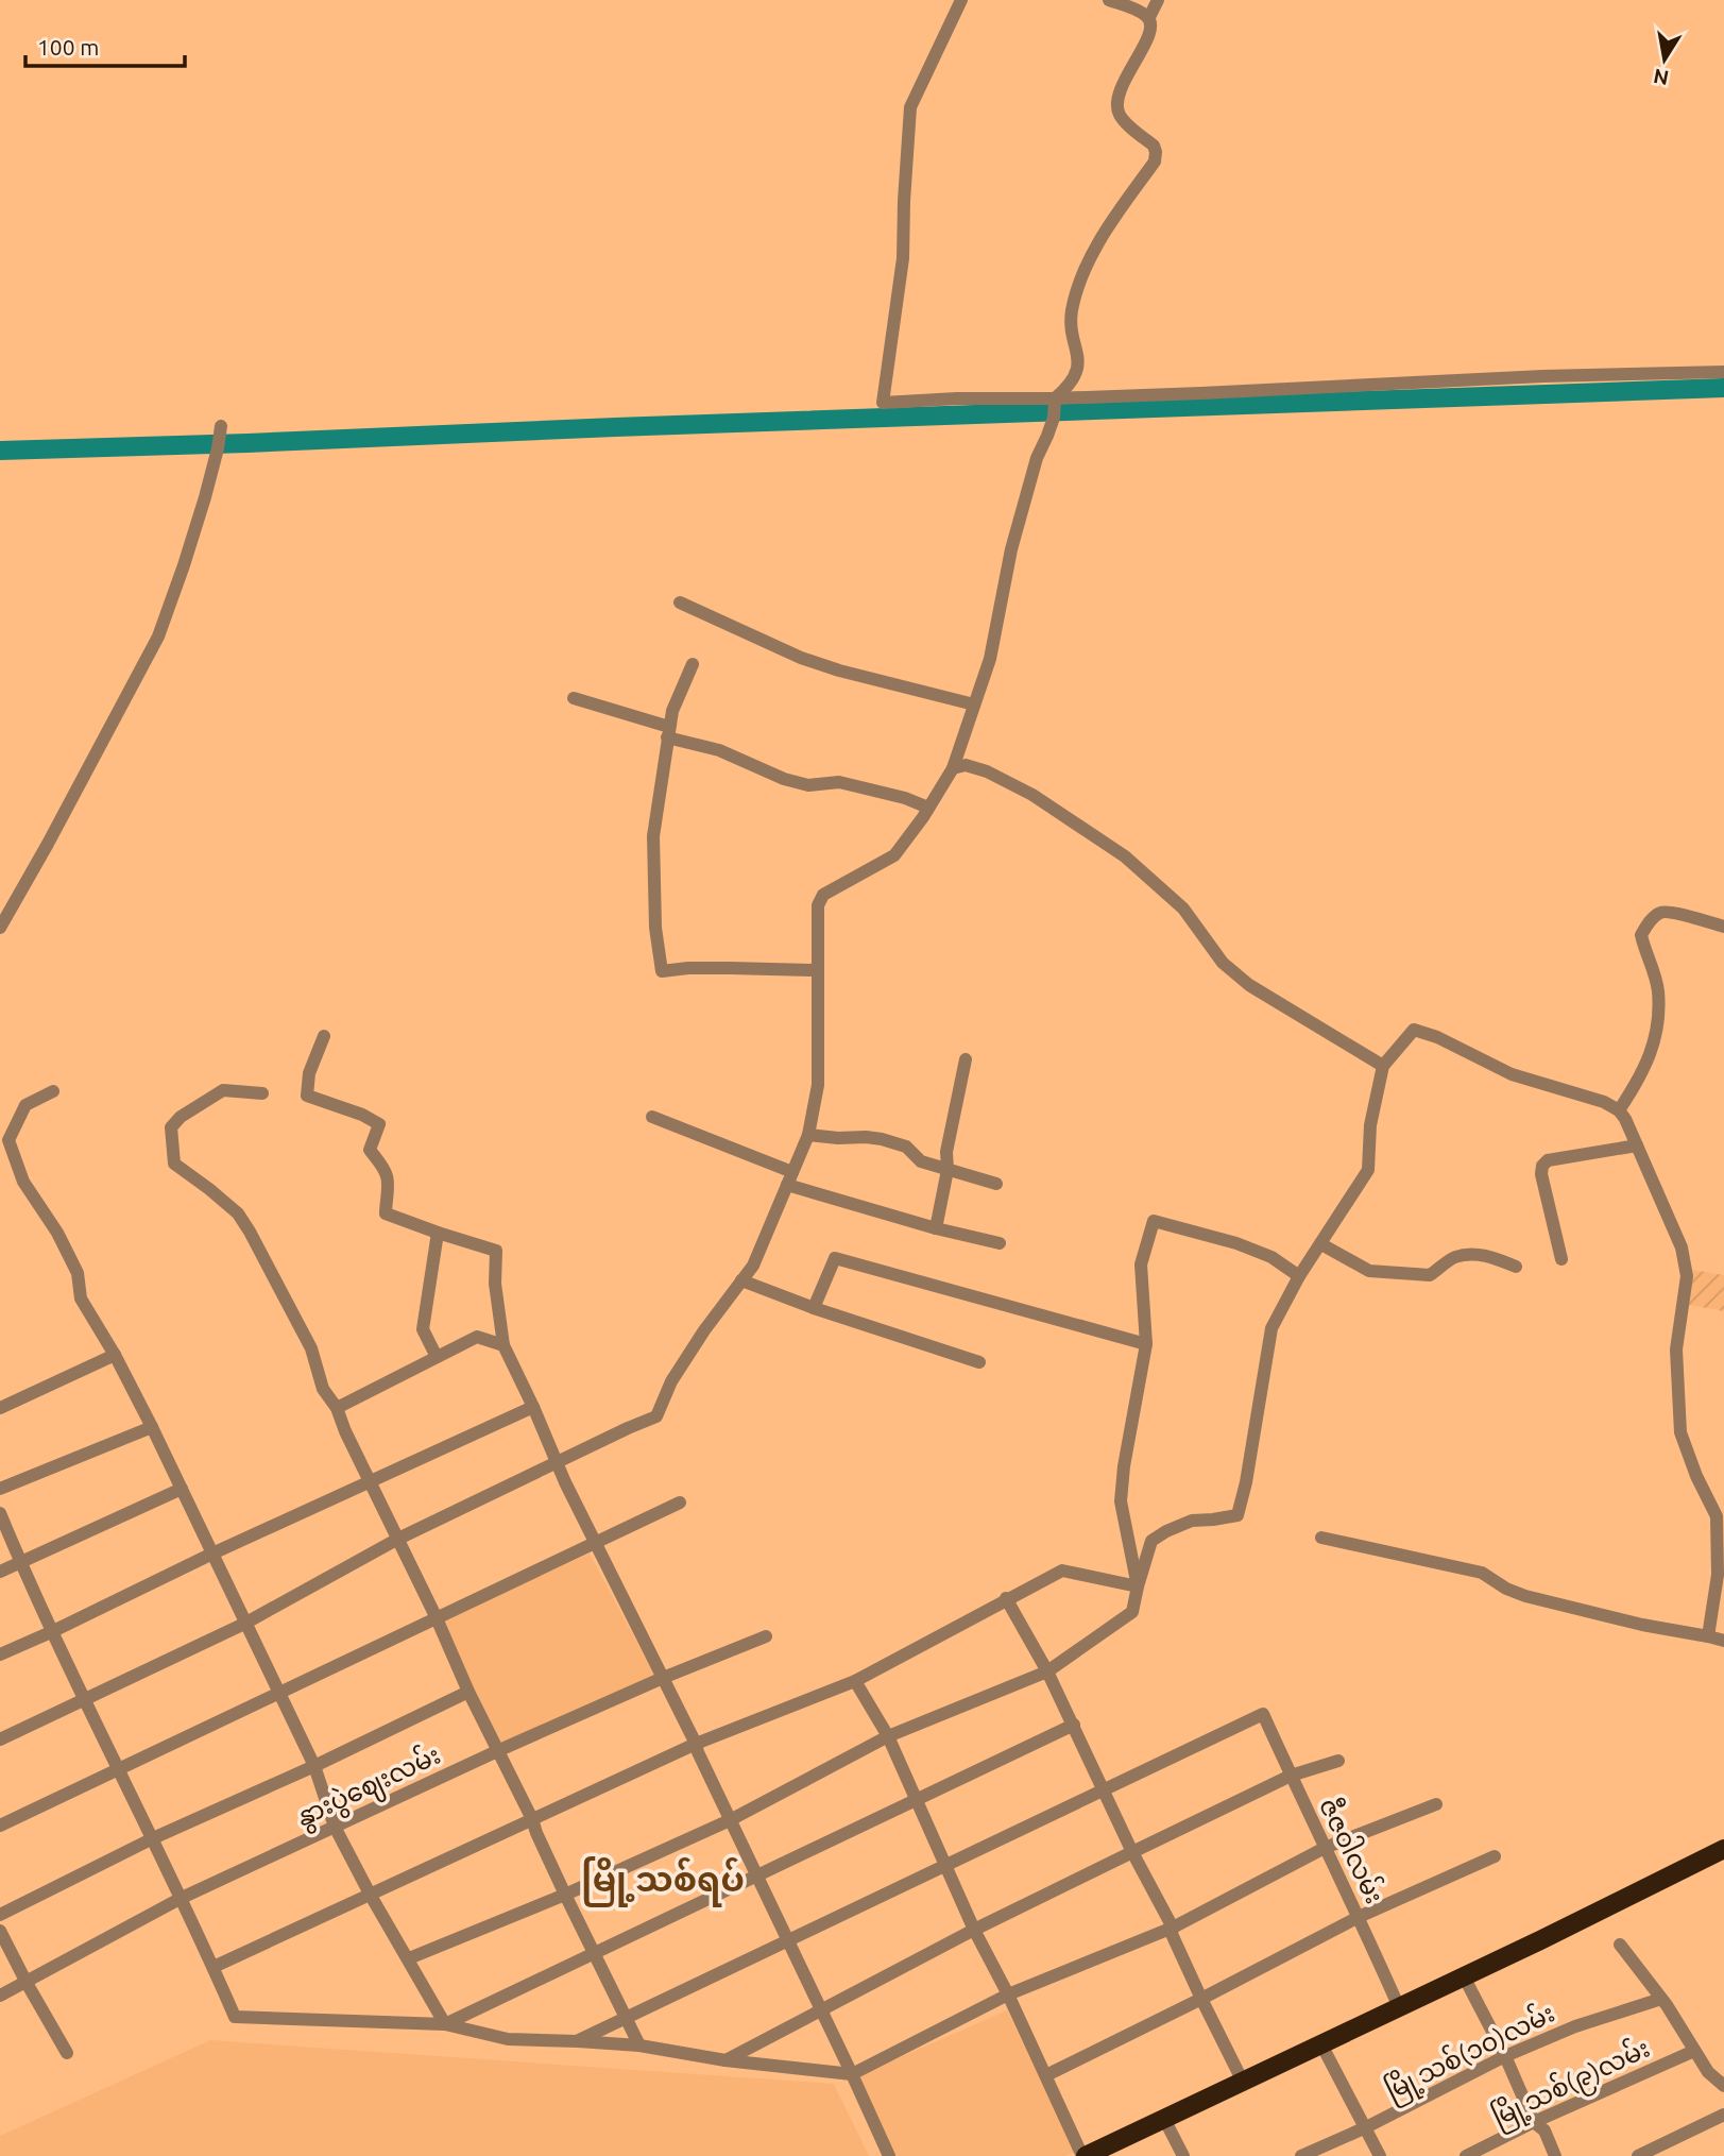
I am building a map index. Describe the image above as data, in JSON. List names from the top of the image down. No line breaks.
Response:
{"streets":{"street":["နွားပွဲဈေးလမ်း","ဇီဇဝါလမ်း","မြို့သစ်(၁၀)လမ်း","မြို့သစ်(၉)လမ်း"]},"districts":["မြို့သစ်ရပ်"],"scale_bar":"100 m","north":"bottom"}
